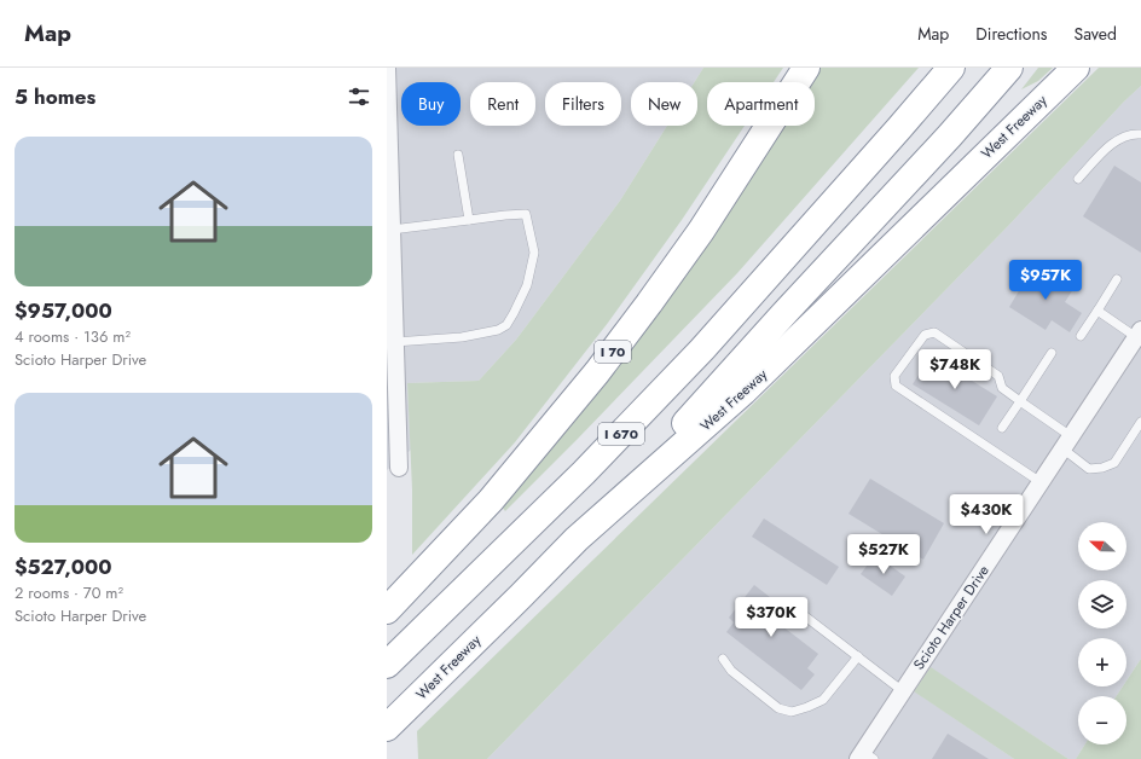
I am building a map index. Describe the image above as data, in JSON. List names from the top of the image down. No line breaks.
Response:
{"streets":{"highway":["West Freeway","I 70","I 670"],"street":["Scioto Harper Drive"]},"crossings":[["West Freeway","I 670"]],"north":"left","page":{"header":"Map","nav":["Map","Directions","Saved"],"heading":"5 homes","chip":["Buy","Rent","Filters","New","Apartment"],"list":[{"name":"$957,000","note":"4 rooms · 136 m² · Scioto Harper Drive"},{"name":"$527,000","note":"2 rooms · 70 m² · Scioto Harper Drive"}],"price":["$957K","$748K","$430K","$527K","$370K"],"map_buttons":["+","−"]}}
